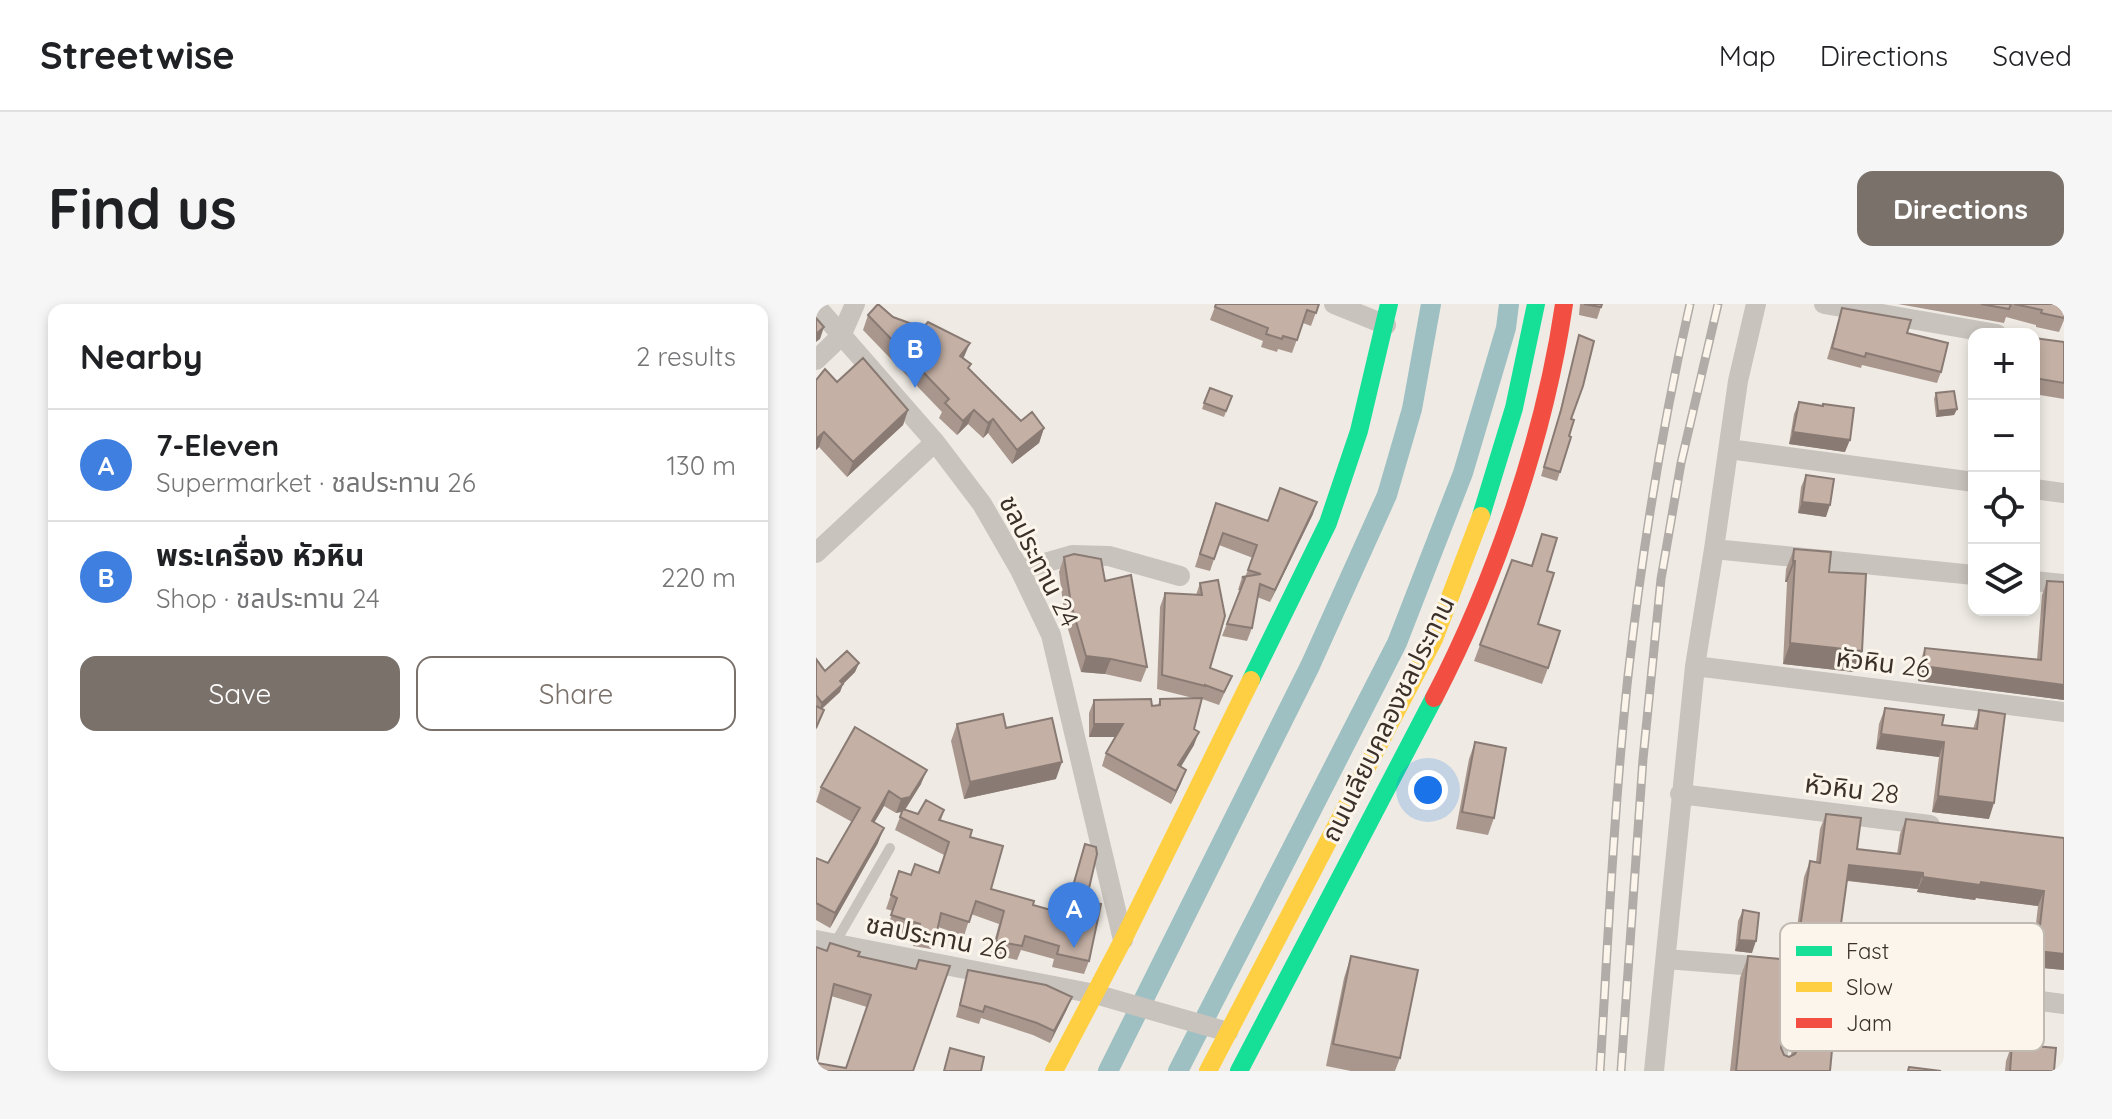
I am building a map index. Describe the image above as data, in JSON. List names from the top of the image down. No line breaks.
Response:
{"streets":{"street":["ชลประทาน 24","หัวหิน 26","ถนนเลียบคลองชลประทาน","หัวหิน 28","ชลประทาน 26"]},"crossings":[["ถนนเลียบคลองชลประทาน","ชลประทาน 26"]],"legend":["Fast","Slow","Jam"],"page":{"header":"Streetwise","nav":["Map","Directions","Saved"],"buttons":["Directions",["Save","Share"]],"title":"Find us","heading":["Nearby","2 results"],"pins":["B","A"],"map_buttons":["+","−"],"list":[{"mark":"A","name":"7-Eleven","note":"Supermarket · ชลประทาน 26","value":"130 m"},{"mark":"B","name":"พระเครื่อง หัวหิน","note":"Shop · ชลประทาน 24","value":"220 m"}]}}
